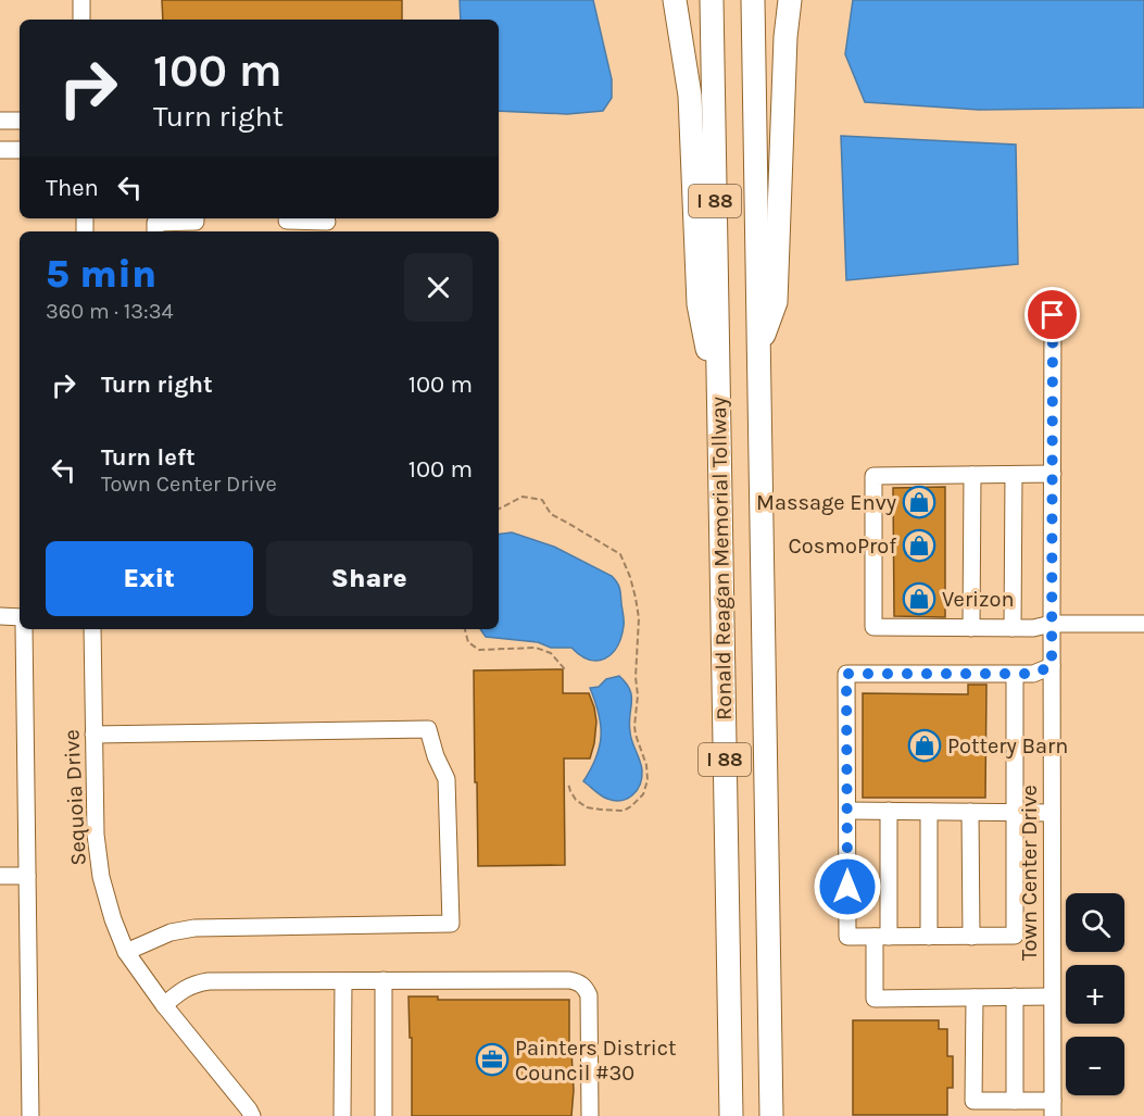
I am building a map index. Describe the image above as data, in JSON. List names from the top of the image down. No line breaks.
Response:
{"streets":{"highway":["I 88","Ronald Reagan Memorial Tollway"],"street":["Sequoia Drive","Town Center Drive"]},"places":{"shop":["Massage Envy","CosmoProf","Verizon","Pottery Barn"],"office":["Painters District Council #30"]},"page":{"turn":["100 m","Turn right"],"then":"Then","heading":["5 min","360 m · 13:34"],"list":[{"name":"Turn right","value":"100 m"},{"name":"Turn left","note":"Town Center Drive","value":"100 m"}],"buttons":["Exit","Share"],"map_buttons":["+","−"]}}
